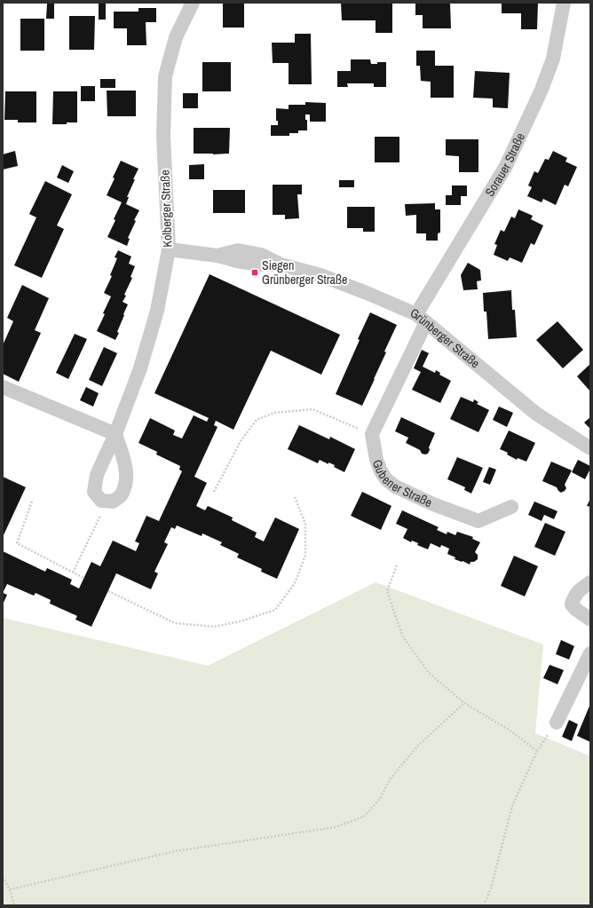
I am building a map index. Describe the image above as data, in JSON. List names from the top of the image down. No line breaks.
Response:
{"streets":{"street":["Sorauer Straße","Kolberger Straße","Grünberger Straße","Gubener Straße"]},"crossings":[["Sorauer Straße","Grünberger Straße"],["Kolberger Straße","Grünberger Straße"]],"places":{"transit":["Siegen Grünberger Straße"]}}
